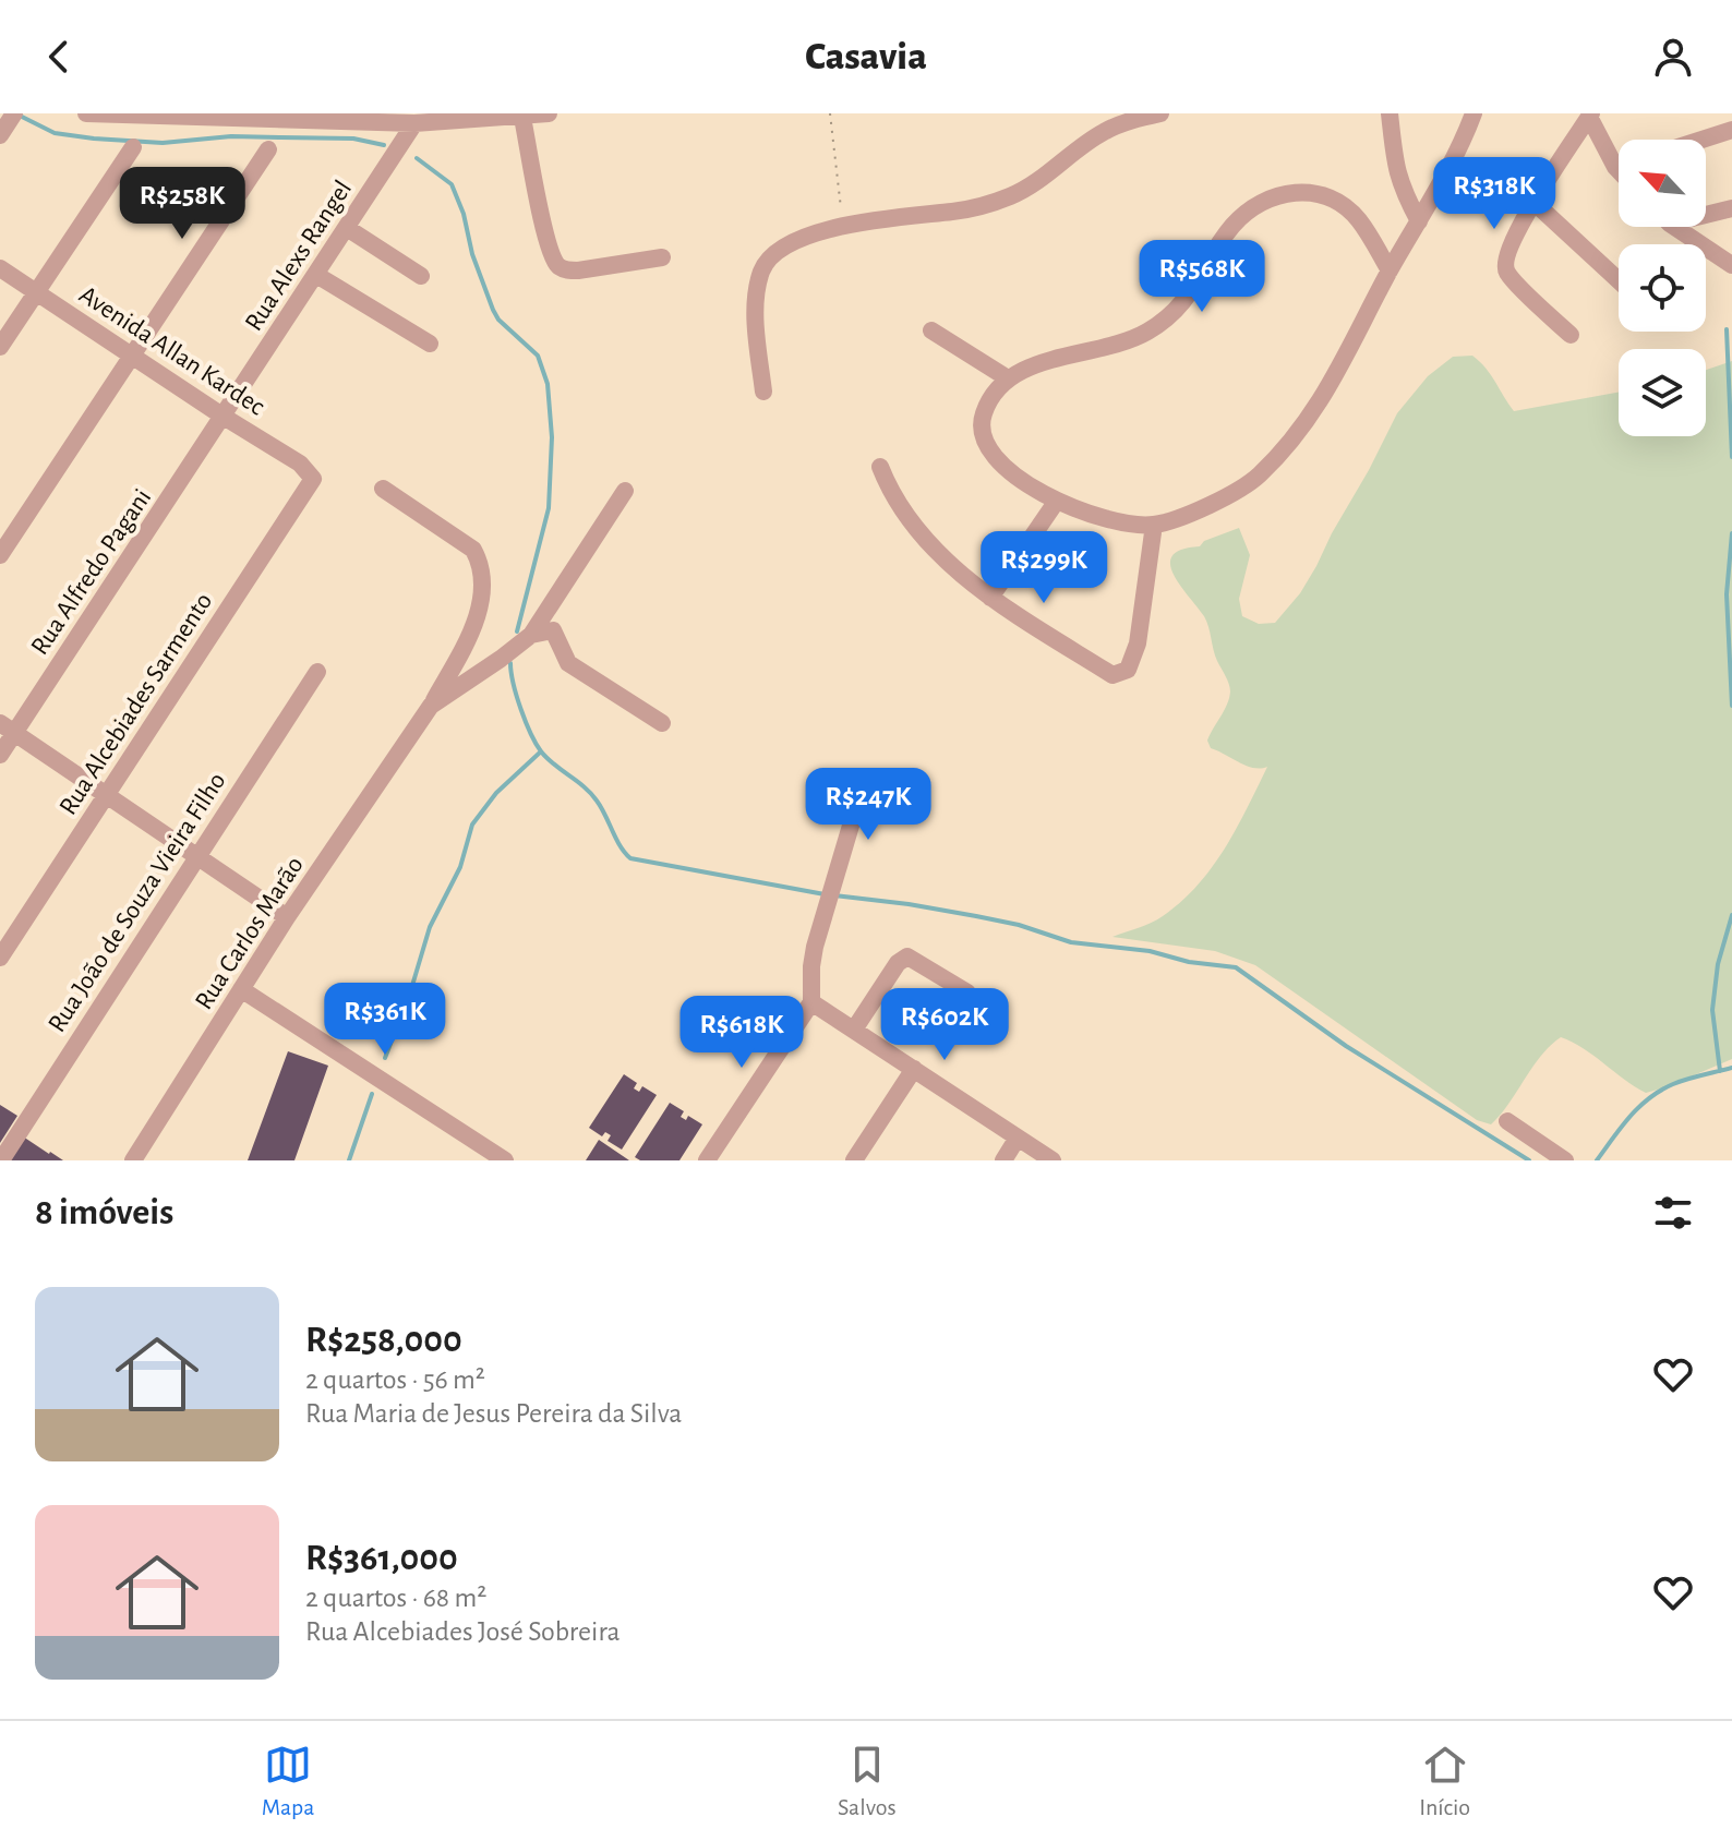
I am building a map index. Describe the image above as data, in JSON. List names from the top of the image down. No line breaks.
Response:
{"streets":{"street":["Rua Alexs Rangel","Avenida Allan Kardec","Rua Alfredo Pagani","Rua Alcebiades Sarmento","Rua João de Souza Vieira Filho","Rua Carlos Marão"]},"crossings":[["Rua Alexs Rangel","Avenida Allan Kardec"],["Rua Alexs Rangel","Rua Alfredo Pagani"],["Avenida Allan Kardec","Rua Alfredo Pagani"],["Avenida Allan Kardec","Rua Alcebiades Sarmento"]],"north":"top left","page":{"header":"Casavia","price":["R$318K","R$258K","R$568K","R$299K","R$247K","R$361K","R$602K","R$618K"],"heading":"8 imóveis","list":[{"name":"R$258,000","note":"2 quartos · 56 m² · Rua Maria de Jesus Pereira da Silva"},{"name":"R$361,000","note":"2 quartos · 68 m² · Rua Alcebiades José Sobreira"}],"tabs":["Mapa","Salvos","Início"]}}
